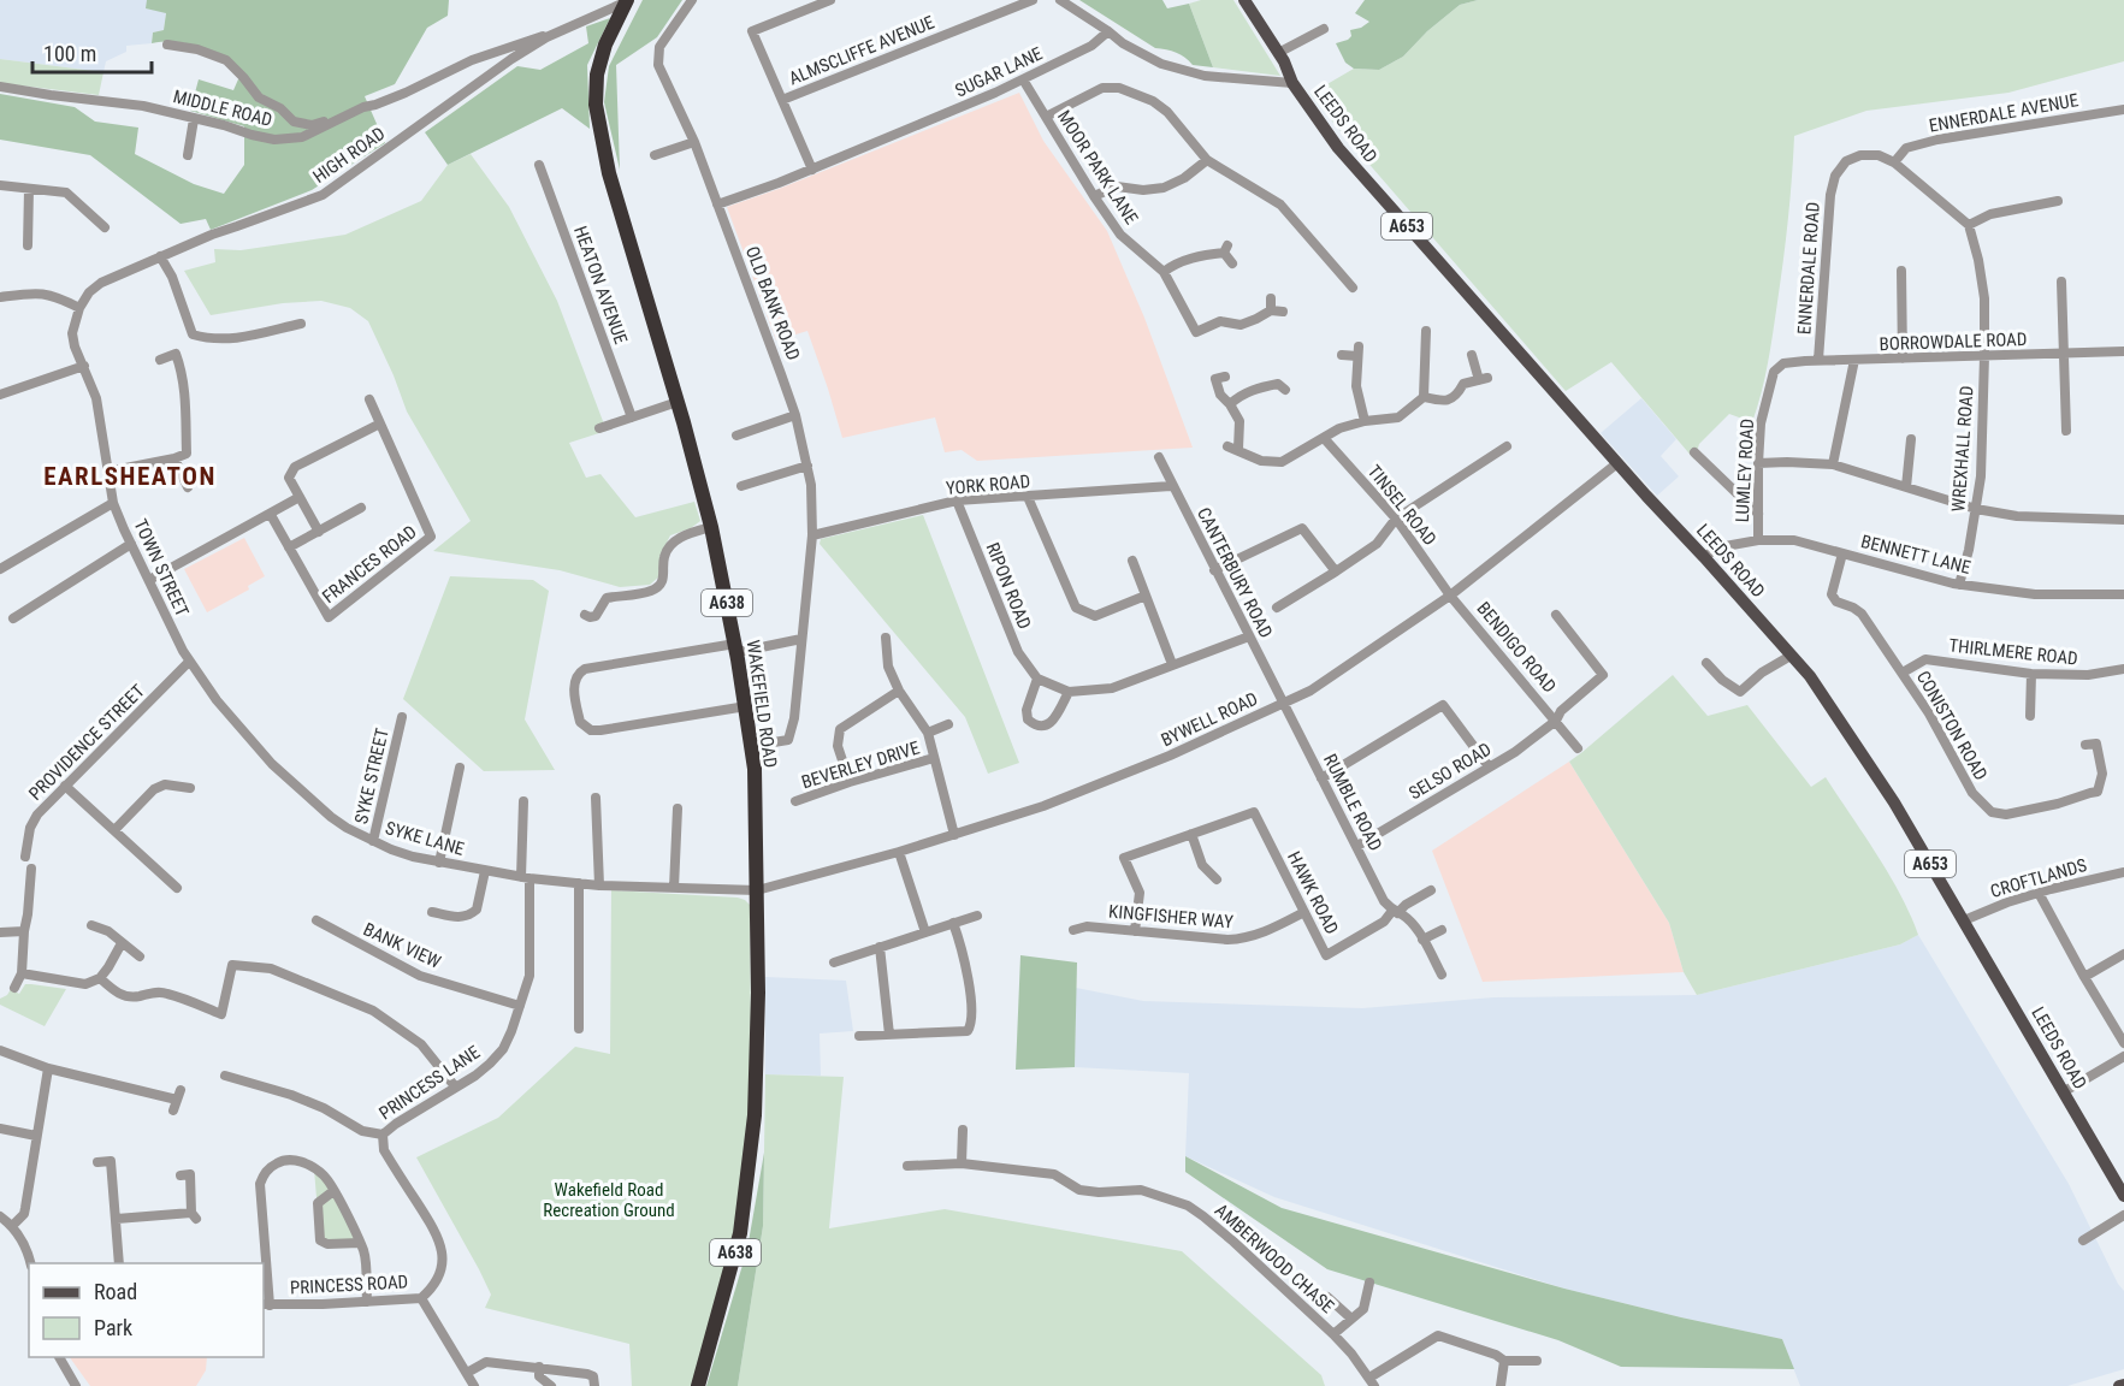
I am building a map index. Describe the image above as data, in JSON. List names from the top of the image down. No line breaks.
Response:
{"streets":{"highway":["A638","WAKEFIELD ROAD"],"main road":["LEEDS ROAD","A653"],"street":["ALMSCLIFFE AVENUE","SUGAR LANE","MIDDLE ROAD","ENNERDALE AVENUE","HIGH ROAD","MOOR PARK LANE","ENNERDALE ROAD","HEATON AVENUE","OLD BANK ROAD","BORROWDALE ROAD","WREXHALL ROAD","LUMLEY ROAD","YORK ROAD","TINSEL ROAD","BENNETT LANE","FRANCES ROAD","TOWN STREET","CANTERBURY ROAD","RIPON ROAD","BENDIGO ROAD","THIRLMERE ROAD","BYWELL ROAD","CONISTON ROAD","PROVIDENCE STREET","BEVERLEY DRIVE","SELSO ROAD","SYKE STREET","RUMBLE ROAD","SYKE LANE","CROFTLANDS","HAWK ROAD","KINGFISHER WAY","BANK VIEW","PRINCESS LANE","AMBERWOOD CHASE","PRINCESS ROAD"]},"crossings":[["SUGAR LANE","MOOR PARK LANE"],["SUGAR LANE","OLD BANK ROAD"],["MIDDLE ROAD","HIGH ROAD"],["ENNERDALE AVENUE","ENNERDALE ROAD"],["LEEDS ROAD","BENNETT LANE"],["LEEDS ROAD","BYWELL ROAD"],["LEEDS ROAD","CROFTLANDS"],["HIGH ROAD","TOWN STREET"],["HIGH ROAD","WAKEFIELD ROAD"],["ENNERDALE ROAD","BORROWDALE ROAD"],["OLD BANK ROAD","YORK ROAD"],["OLD BANK ROAD","WAKEFIELD ROAD"],["BORROWDALE ROAD","WREXHALL ROAD"],["BORROWDALE ROAD","LUMLEY ROAD"],["WREXHALL ROAD","BENNETT LANE"],["LUMLEY ROAD","BENNETT LANE"],["YORK ROAD","CANTERBURY ROAD"],["YORK ROAD","RIPON ROAD"],["TINSEL ROAD","BENDIGO ROAD"],["TINSEL ROAD","BYWELL ROAD"],["BENNETT LANE","CONISTON ROAD"],["TOWN STREET","SYKE LANE"],["CANTERBURY ROAD","BYWELL ROAD"],["CANTERBURY ROAD","RUMBLE ROAD"],["BENDIGO ROAD","BYWELL ROAD"],["BENDIGO ROAD","SELSO ROAD"],["THIRLMERE ROAD","CONISTON ROAD"],["WAKEFIELD ROAD","BYWELL ROAD"],["WAKEFIELD ROAD","SYKE LANE"],["BYWELL ROAD","RUMBLE ROAD"],["BYWELL ROAD","SYKE LANE"],["PROVIDENCE STREET","SYKE LANE"],["SELSO ROAD","RUMBLE ROAD"],["SYKE STREET","SYKE LANE"],["RUMBLE ROAD","HAWK ROAD"],["SYKE LANE","PRINCESS LANE"],["HAWK ROAD","KINGFISHER WAY"],["BANK VIEW","PRINCESS LANE"],["PRINCESS LANE","PRINCESS ROAD"]],"districts":["EARLSHEATON"],"parks":["Wakefield Road Recreation Ground"],"legend":["Road","Park"],"scale_bar":"100 m"}
